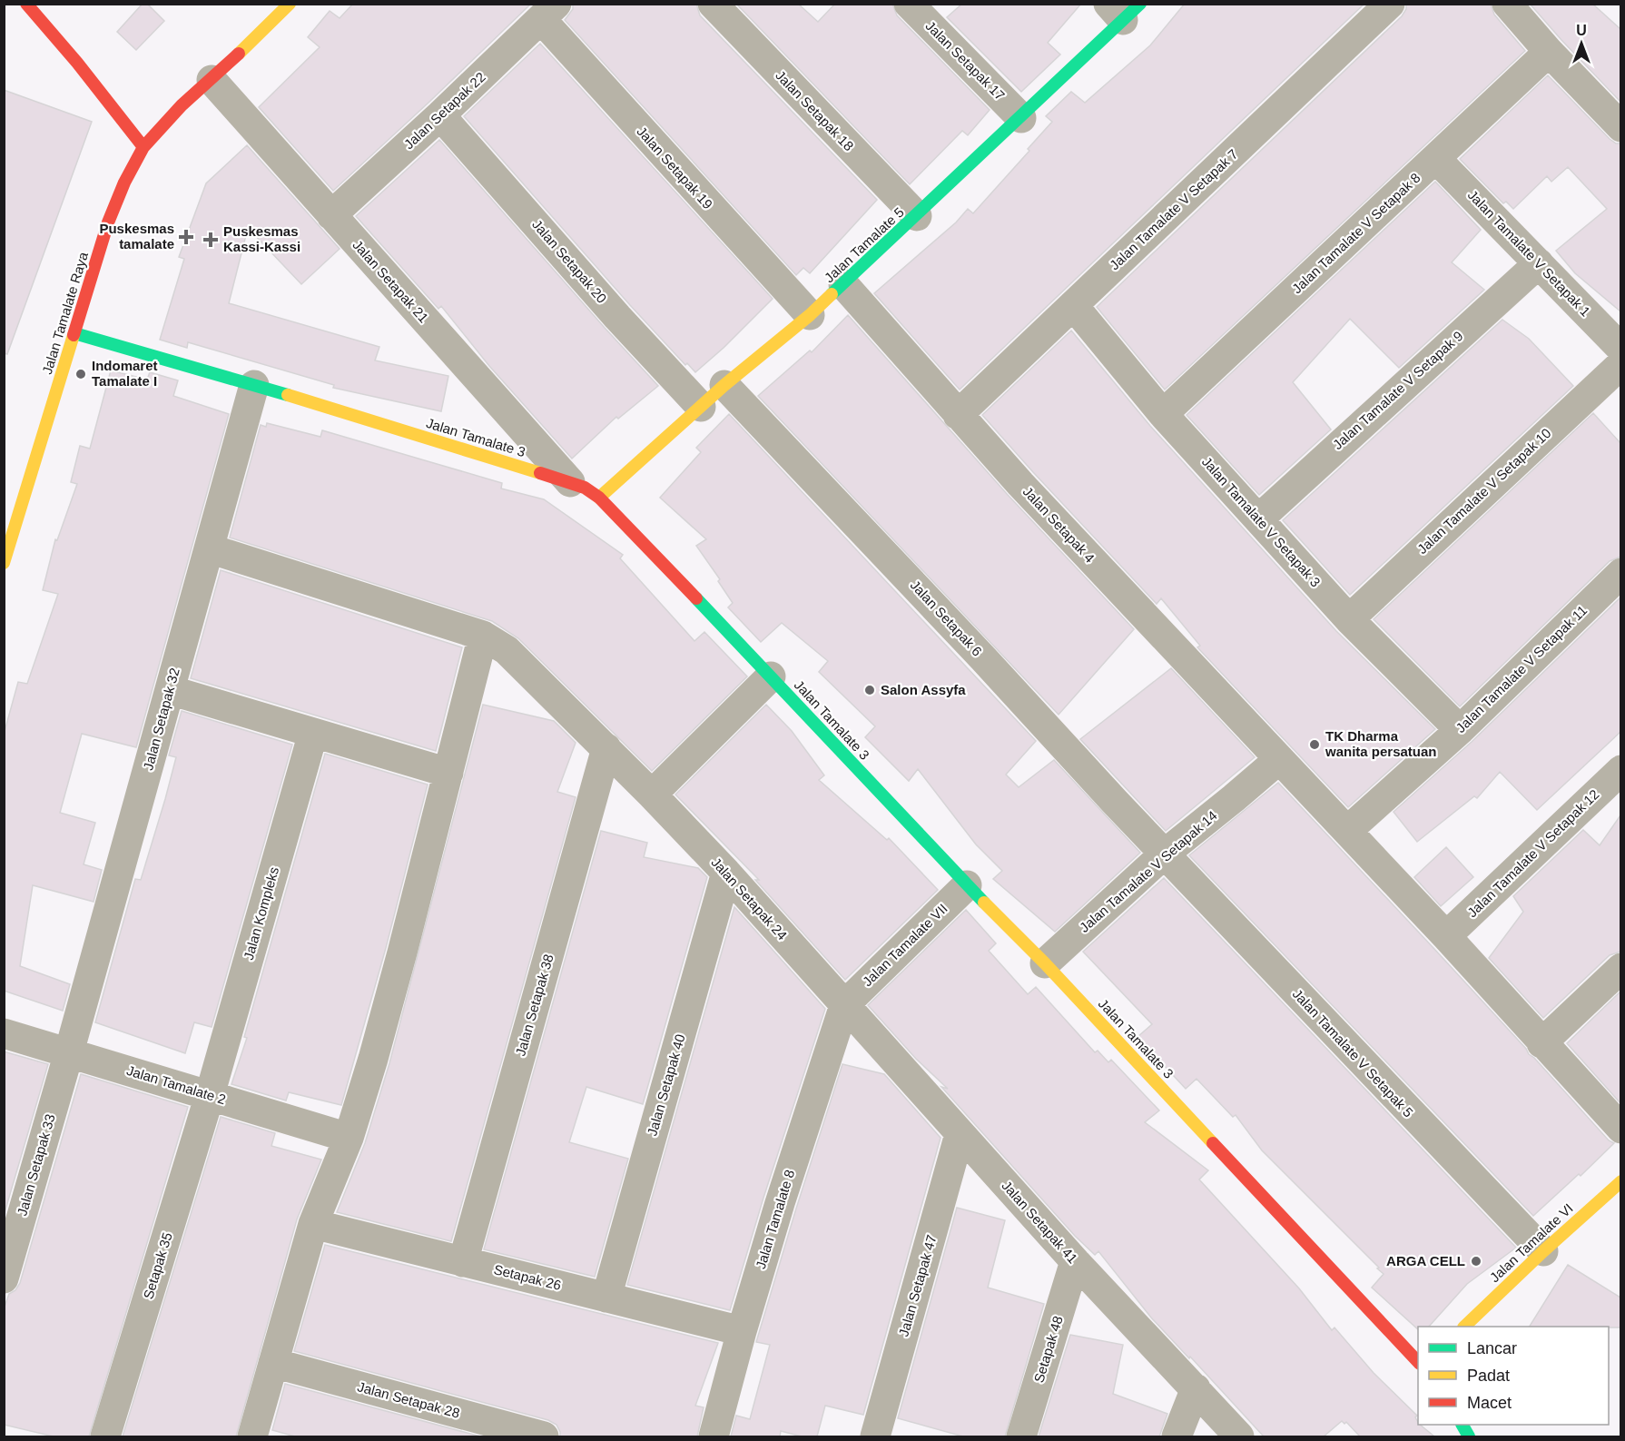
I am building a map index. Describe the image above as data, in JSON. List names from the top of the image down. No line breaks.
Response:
{"streets":{"street":["Jalan Setapak 17","Jalan Setapak 22","Jalan Setapak 18","Jalan Setapak 19","Jalan Tamalate V Setapak 7","Jalan Tamalate V Setapak 8","Jalan Tamalate 5","Jalan Tamalate V Setapak 1","Jalan Setapak 20","Jalan Setapak 21","Jalan Tamalate Raya","Jalan Tamalate V Setapak 9","Jalan Tamalate 3","Jalan Tamalate V Setapak 10","Jalan Tamalate V Setapak 3","Jalan Setapak 4","Jalan Setapak 6","Jalan Tamalate V Setapak 11","Jalan Setapak 32","Jalan Tamalate V Setapak 12","Jalan Tamalate V Setapak 14","Jalan Setapak 24","Jalan Kompleks","Jalan Tamalate VII","Jalan Setapak 38","Jalan Tamalate V Setapak 5","Jalan Tamalate 2","Jalan Setapak 40","Jalan Setapak 33","Jalan Tamalate 8","Jalan Setapak 41","Jalan Tamalate VI","Setapak 35","Setapak 26","Jalan Setapak 47","Setapak 48","Jalan Setapak 28"]},"crossings":[["Jalan Setapak 17","Jalan Tamalate 5"],["Jalan Setapak 22","Jalan Setapak 19"],["Jalan Setapak 22","Jalan Setapak 20"],["Jalan Setapak 22","Jalan Setapak 21"],["Jalan Setapak 18","Jalan Tamalate 5"],["Jalan Setapak 19","Jalan Tamalate 5"],["Jalan Tamalate V Setapak 7","Jalan Tamalate V Setapak 3"],["Jalan Tamalate V Setapak 7","Jalan Setapak 4"],["Jalan Tamalate V Setapak 8","Jalan Tamalate V Setapak 1"],["Jalan Tamalate V Setapak 8","Jalan Tamalate V Setapak 3"],["Jalan Tamalate 5","Jalan Setapak 20"],["Jalan Tamalate 5","Jalan Tamalate 3"],["Jalan Tamalate 5","Jalan Setapak 4"],["Jalan Tamalate 5","Jalan Setapak 6"],["Jalan Tamalate V Setapak 1","Jalan Tamalate V Setapak 9"],["Jalan Setapak 21","Jalan Tamalate Raya"],["Jalan Setapak 21","Jalan Tamalate 3"],["Jalan Tamalate Raya","Jalan Tamalate 3"],["Jalan Tamalate V Setapak 9","Jalan Tamalate V Setapak 3"],["Jalan Tamalate 3","Jalan Setapak 32"],["Jalan Tamalate 3","Jalan Tamalate V Setapak 14"],["Jalan Tamalate 3","Jalan Tamalate VII"],["Jalan Tamalate V Setapak 10","Jalan Tamalate V Setapak 3"],["Jalan Tamalate V Setapak 3","Jalan Tamalate V Setapak 11"],["Jalan Setapak 4","Jalan Tamalate V Setapak 11"],["Jalan Setapak 4","Jalan Tamalate V Setapak 12"],["Jalan Setapak 4","Jalan Tamalate V Setapak 14"],["Jalan Setapak 6","Jalan Tamalate V Setapak 14"],["Jalan Setapak 6","Jalan Tamalate V Setapak 5"],["Jalan Setapak 32","Jalan Setapak 24"],["Jalan Setapak 32","Jalan Tamalate 2"],["Jalan Setapak 32","Jalan Setapak 33"],["Jalan Tamalate V Setapak 14","Jalan Tamalate V Setapak 5"],["Jalan Setapak 24","Jalan Tamalate VII"],["Jalan Setapak 24","Jalan Setapak 38"],["Jalan Setapak 24","Jalan Setapak 40"],["Jalan Setapak 24","Jalan Tamalate 8"],["Jalan Setapak 24","Jalan Setapak 41"],["Jalan Kompleks","Jalan Tamalate 2"],["Jalan Kompleks","Setapak 35"],["Jalan Tamalate VII","Jalan Tamalate 8"],["Jalan Tamalate VII","Jalan Setapak 41"],["Jalan Setapak 38","Setapak 26"],["Jalan Tamalate V Setapak 5","Jalan Tamalate VI"],["Jalan Tamalate 2","Jalan Setapak 33"],["Jalan Tamalate 2","Setapak 35"],["Jalan Setapak 40","Setapak 26"],["Jalan Tamalate 8","Jalan Setapak 41"],["Jalan Tamalate 8","Setapak 26"],["Jalan Setapak 41","Jalan Setapak 47"],["Jalan Setapak 41","Setapak 48"]],"places":{"health":["Puskesmas tamalate","Puskesmas Kassi-Kassi"],"other":["Indomaret Tamalate I","Salon Assyfa","TK Dharma wanita persatuan","ARGA CELL"]},"legend":["Lancar","Padat","Macet"],"north":"top"}
